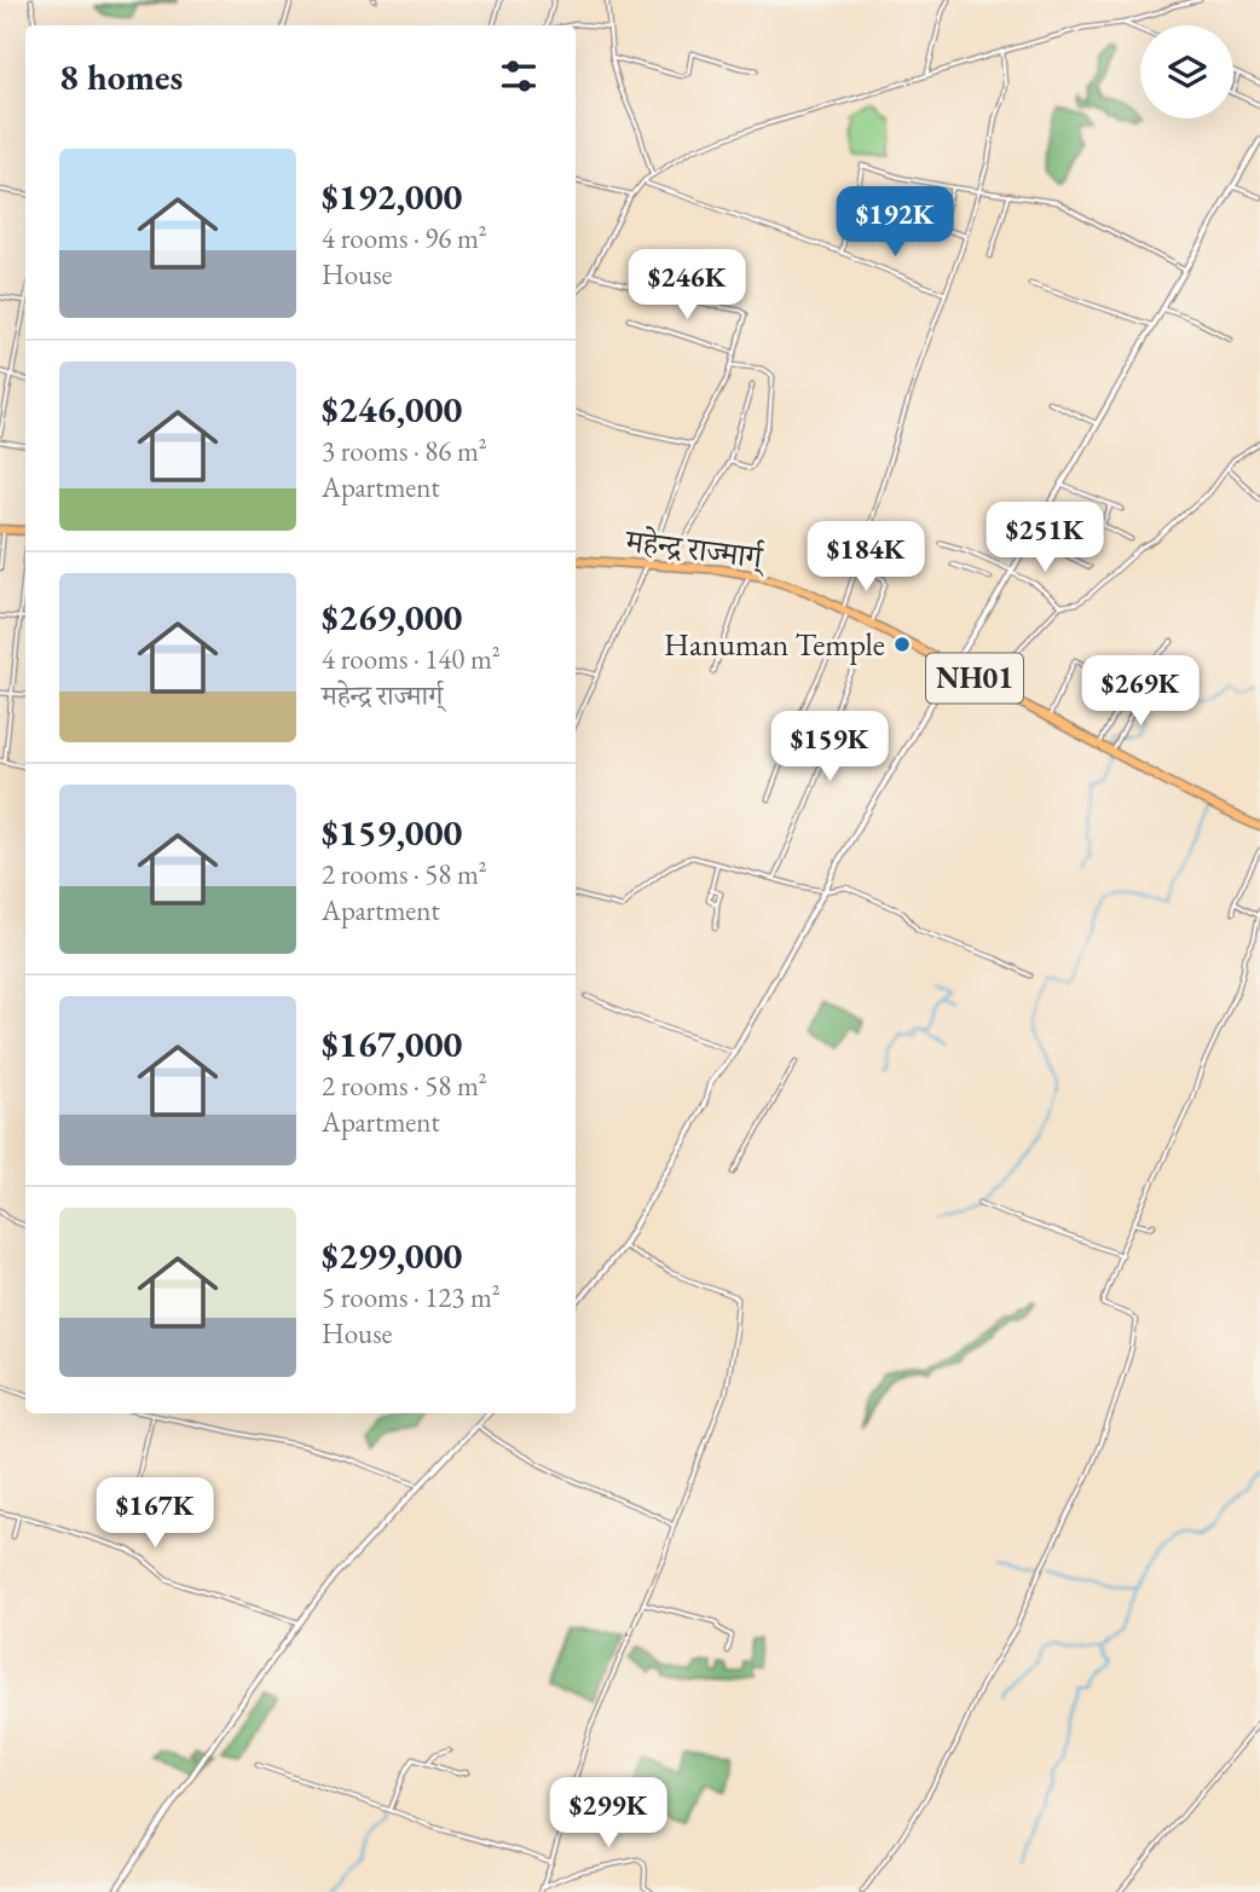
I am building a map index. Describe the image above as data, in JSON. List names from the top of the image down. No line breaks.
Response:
{"streets":{"highway":["महेन्द्र राज्मार्ग्","NH01"]},"places":["Hanuman Temple"],"page":{"heading":"8 homes","list":[{"name":"$192,000","note":"4 rooms · 96 m² · House"},{"name":"$246,000","note":"3 rooms · 86 m² · Apartment"},{"name":"$269,000","note":"4 rooms · 140 m² · महेन्द्र राज्मार्ग्"},{"name":"$159,000","note":"2 rooms · 58 m² · Apartment"},{"name":"$167,000","note":"2 rooms · 58 m² · Apartment"},{"name":"$299,000","note":"5 rooms · 123 m² · House"}],"price":["$192K","$246K","$251K","$184K","$269K","$159K","$167K","$299K"]}}
